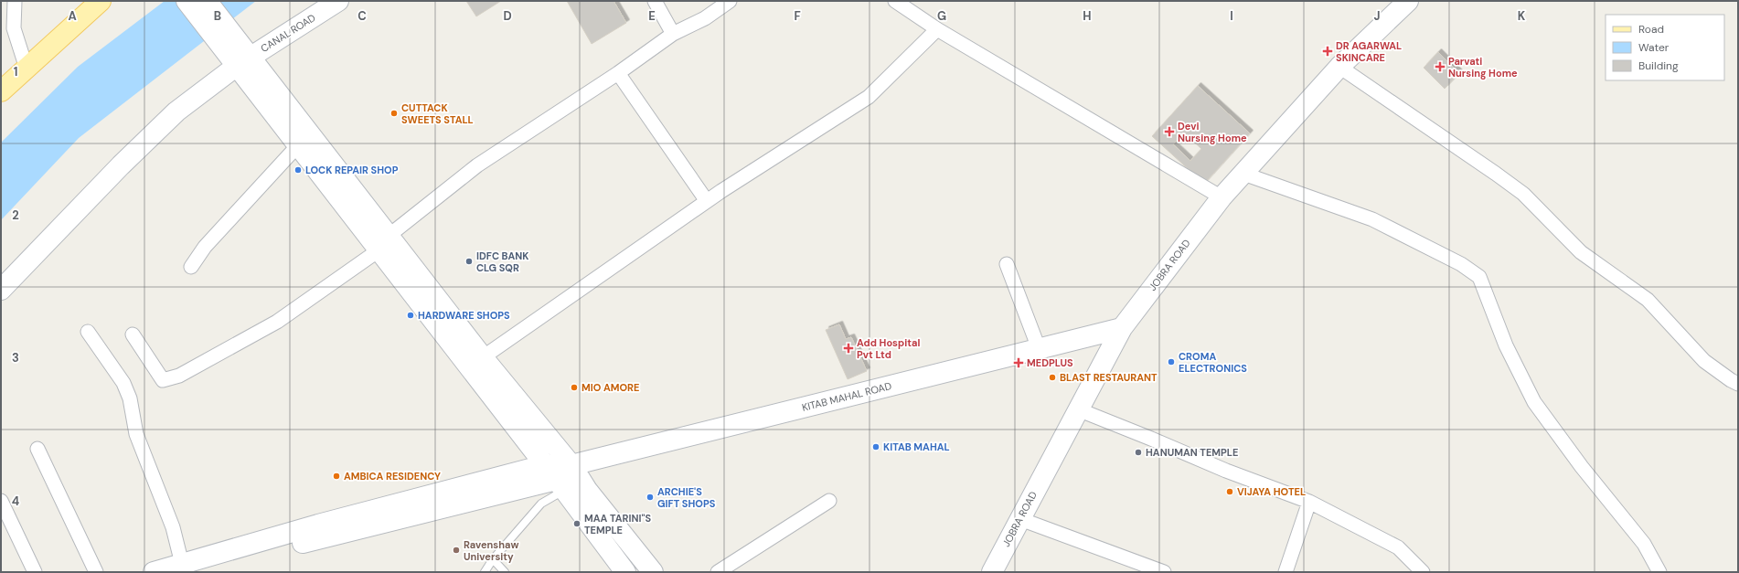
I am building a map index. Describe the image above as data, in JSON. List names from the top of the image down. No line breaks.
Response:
{"streets":{"main road":["CANAL ROAD","JOBRA ROAD","KITAB MAHAL ROAD"]},"crossings":[["JOBRA ROAD","KITAB MAHAL ROAD"]],"places":{"health":["DR AGARWAL SKINCARE","Parvati Nursing Home","Devi Nursing Home","Add Hospital Pvt Ltd","MEDPLUS"],"other":["CUTTACK SWEETS STALL","LOCK REPAIR SHOP","IDFC BANK CLG SQR","HARDWARE SHOPS","CROMA ELECTRONICS","BLAST RESTAURANT","MIO AMORE","KITAB MAHAL","HANUMAN TEMPLE","AMBICA RESIDENCY","VIJAYA HOTEL","ARCHIE'S GIFT SHOPS","MAA TARINI\"S TEMPLE","Ravenshaw University"]},"legend":["Road","Water","Building"],"grid":{"columns":["A","B","C","D","E","F","G","H","I","J","K"],"rows":["1","2","3","4"]}}
